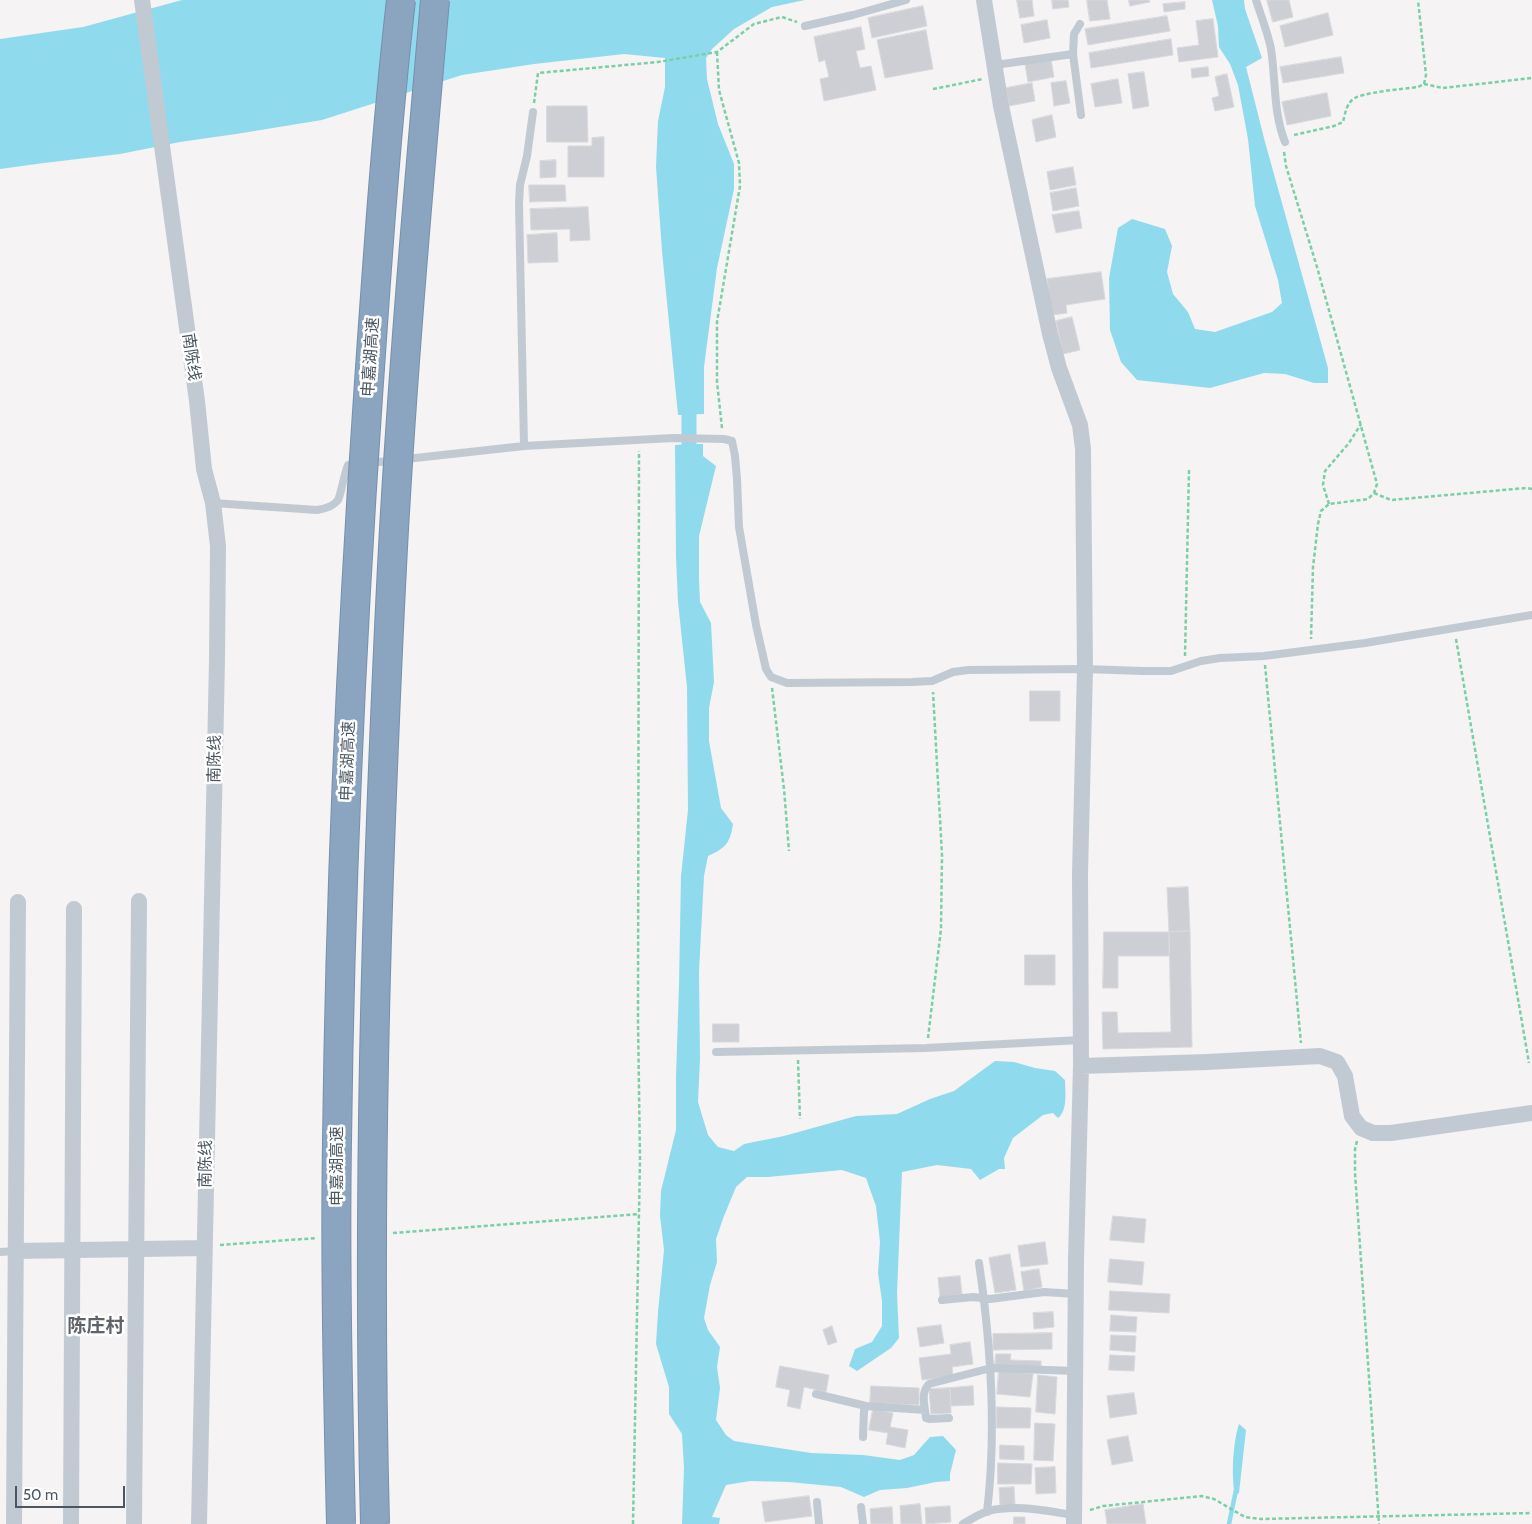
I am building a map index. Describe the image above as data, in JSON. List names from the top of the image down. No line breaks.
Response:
{"streets":{"highway":["申嘉湖高速"],"street":["南陈线"]},"districts":["陈庄村"],"scale_bar":"50 m"}
